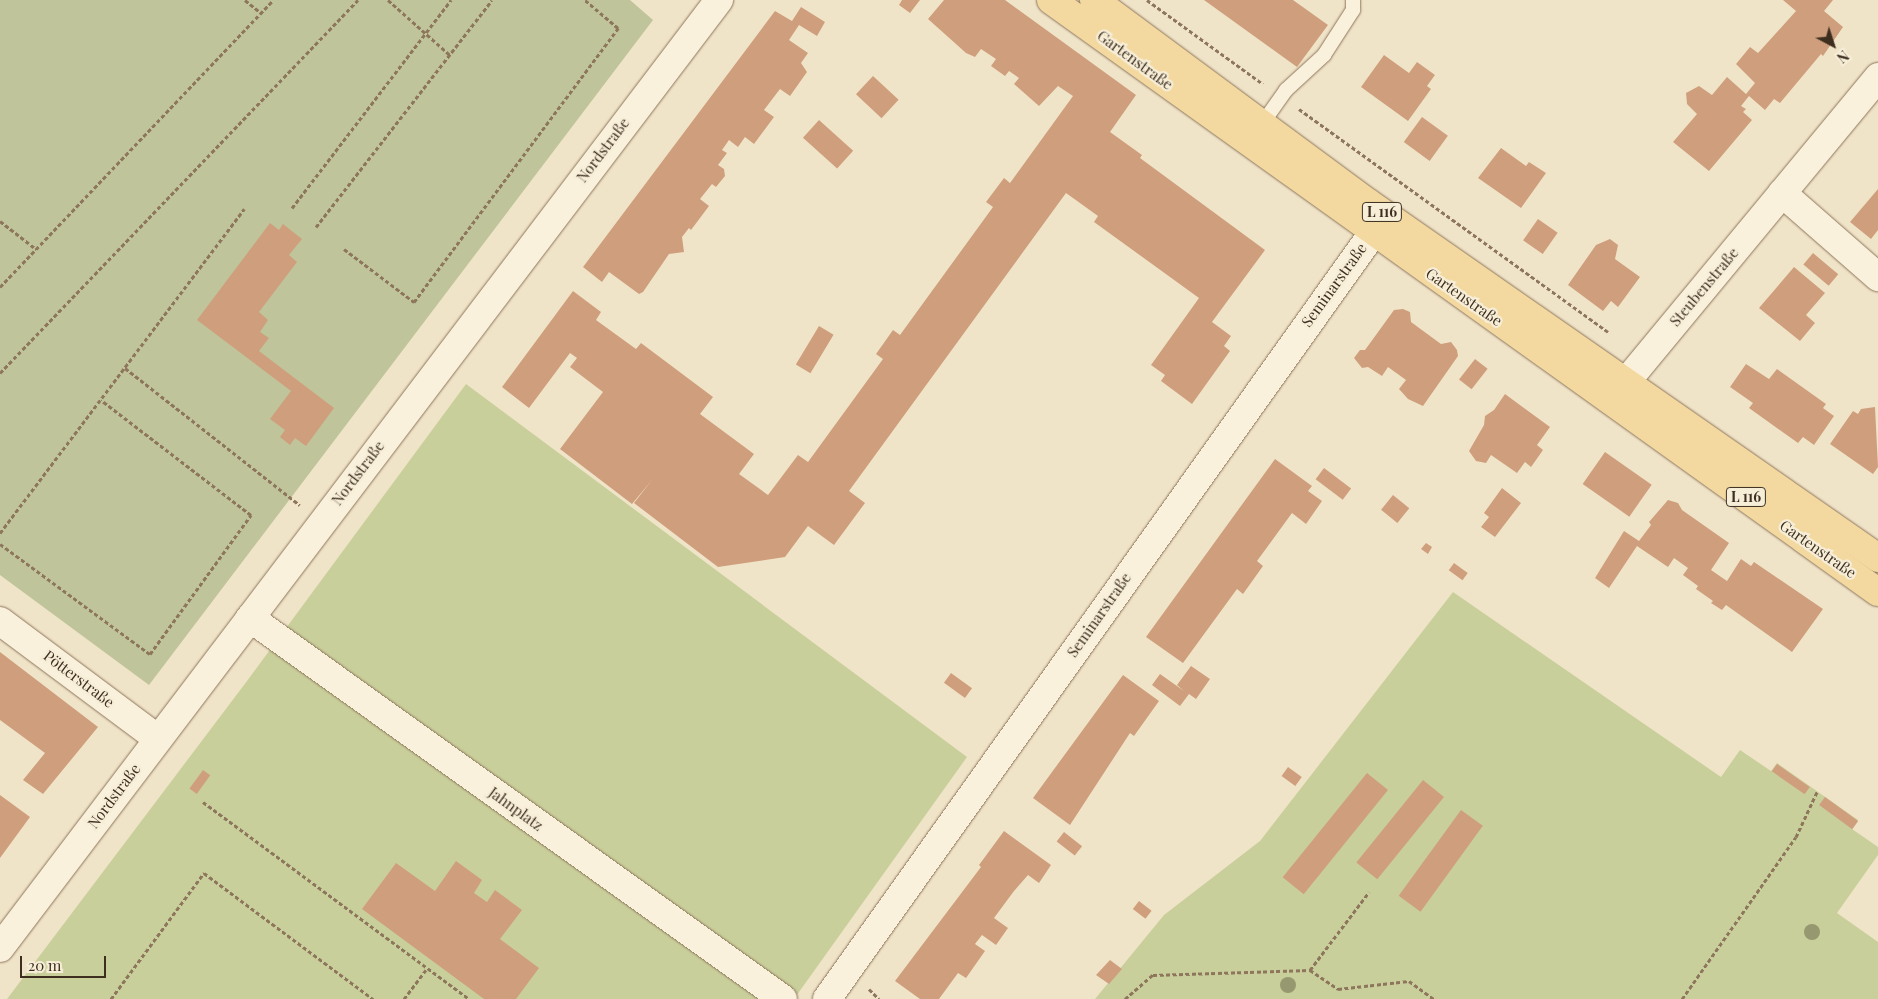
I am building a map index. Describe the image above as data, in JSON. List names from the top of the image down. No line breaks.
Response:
{"streets":{"main road":["Gartenstraße","L 116"],"street":["Nordstraße","Seminarstraße","Steubenstraße","Pötterstraße","Jahnplatz"]},"crossings":[["Gartenstraße","Seminarstraße"],["Gartenstraße","Steubenstraße"],["Nordstraße","Pötterstraße"],["Nordstraße","Jahnplatz"]],"scale_bar":"20 m","north":"bottom right"}
